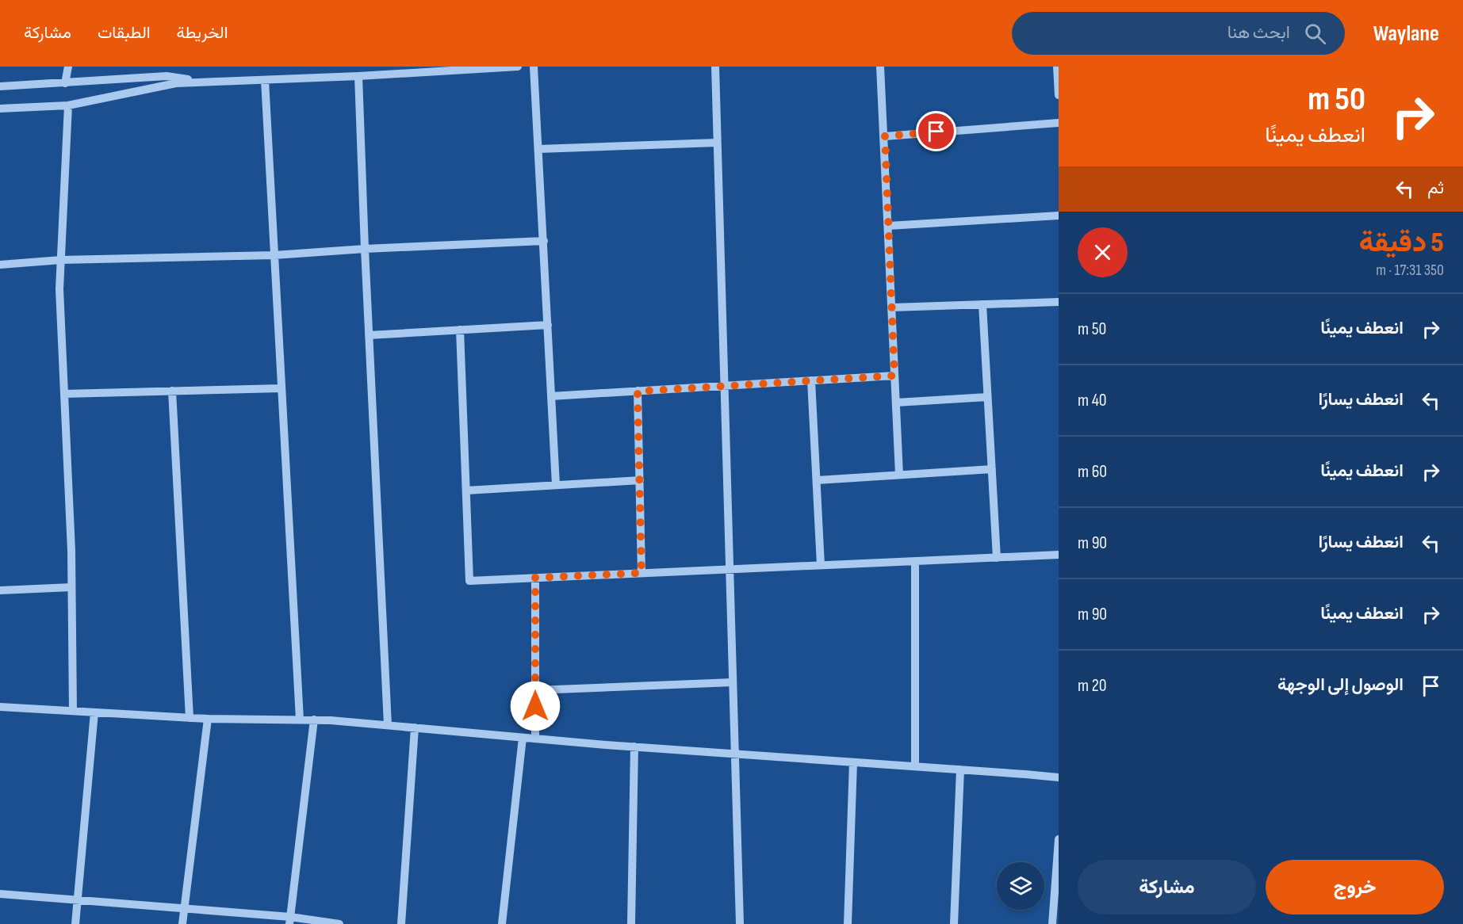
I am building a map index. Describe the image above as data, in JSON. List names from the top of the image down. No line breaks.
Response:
{"page":{"header":"Waylane","search":"ابحث هنا","nav":["الخريطة","الطبقات","مشاركة"],"turn":["50 m","انعطف يمينًا"],"then":"ثم","heading":["5 دقيقة","350 m · 17:31"],"list":[{"name":"انعطف يمينًا","value":"50 m"},{"name":"انعطف يسارًا","value":"40 m"},{"name":"انعطف يمينًا","value":"60 m"},{"name":"انعطف يسارًا","value":"90 m"},{"name":"انعطف يمينًا","value":"90 m"},{"name":"الوصول إلى الوجهة","value":"20 m"}],"buttons":["خروج","مشاركة"]}}
